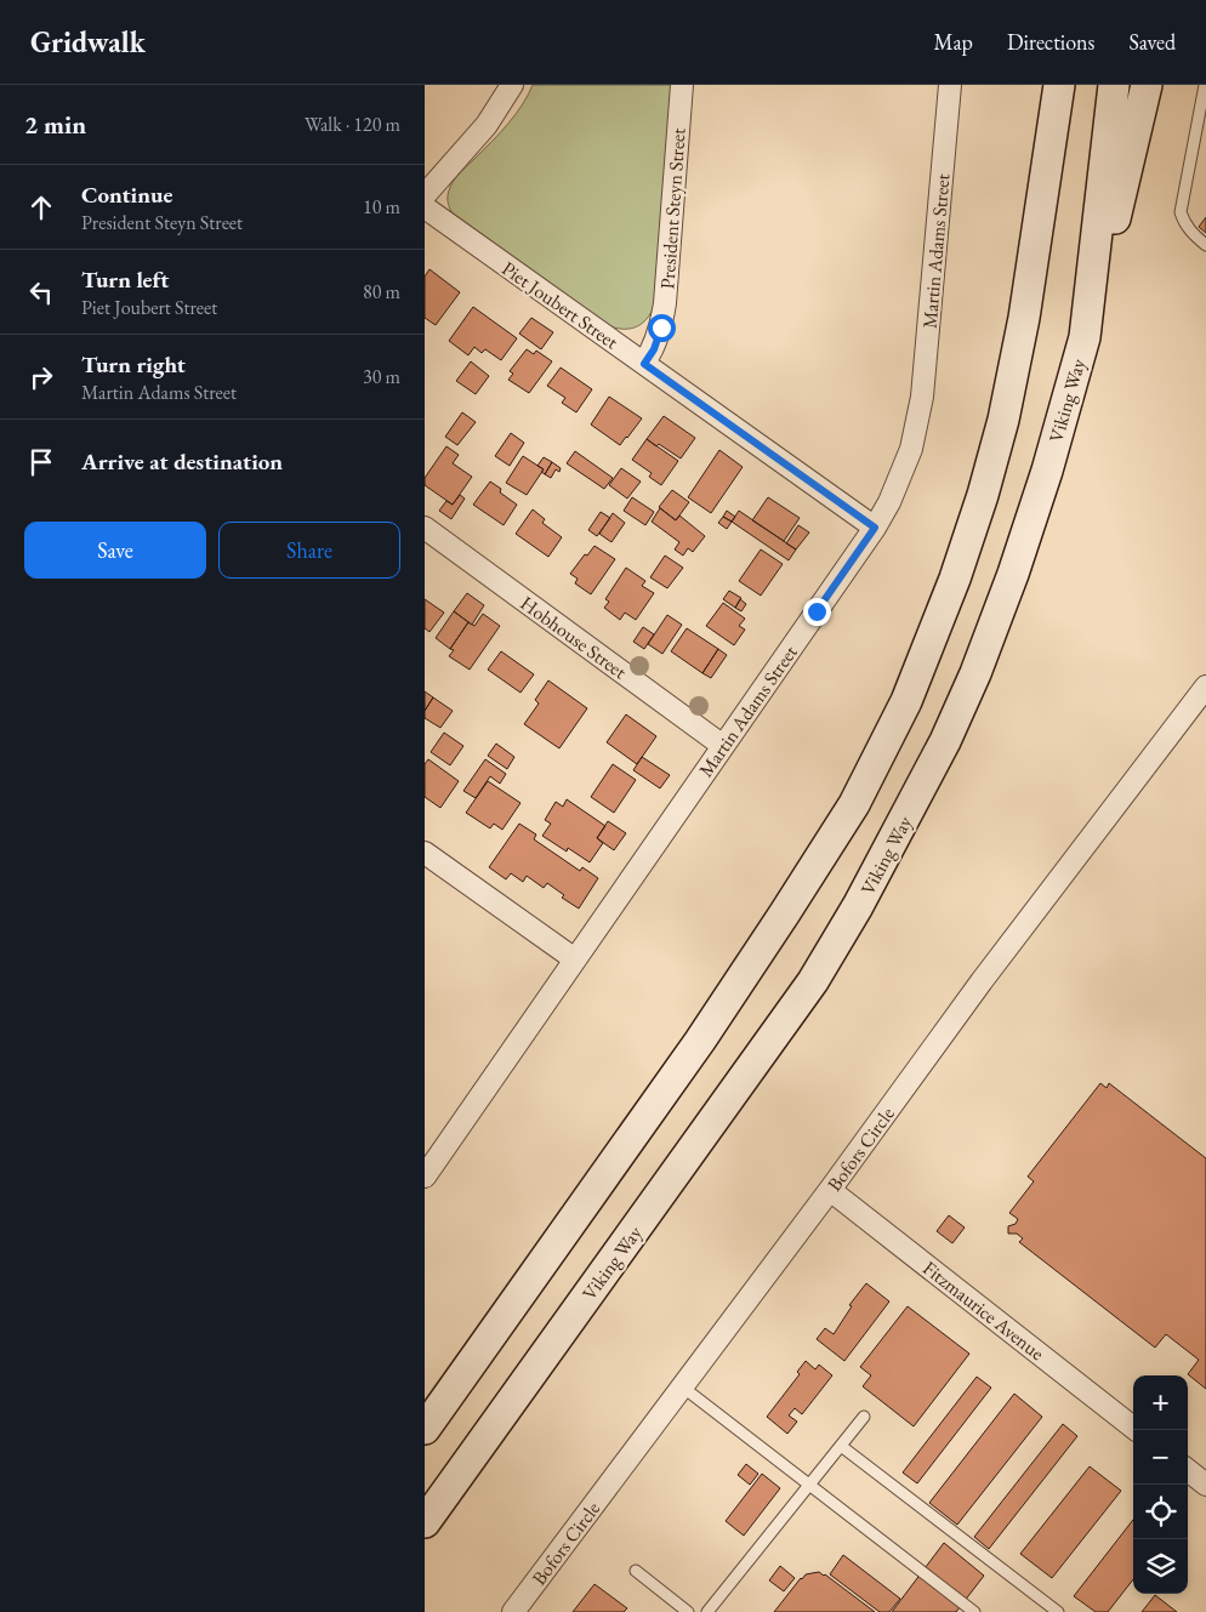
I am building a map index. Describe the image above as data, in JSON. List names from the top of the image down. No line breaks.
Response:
{"streets":{"main road":["Viking Way"],"street":["President Steyn Street","Martin Adams Street","Piet Joubert Street","Hobhouse Street","Bofors Circle","Fitzmaurice Avenue"]},"crossings":[["President Steyn Street","Piet Joubert Street"],["Martin Adams Street","Piet Joubert Street"],["Martin Adams Street","Hobhouse Street"],["Bofors Circle","Fitzmaurice Avenue"]],"page":{"header":"Gridwalk","nav":["Map","Directions","Saved"],"heading":["2 min","Walk · 120 m"],"list":[["Continue","President Steyn Street","10 m"],["Turn left","Piet Joubert Street","80 m"],["Turn right","Martin Adams Street","30 m"],"Arrive at destination"],"buttons":["Save","Share"],"map_buttons":["+","−"]}}
